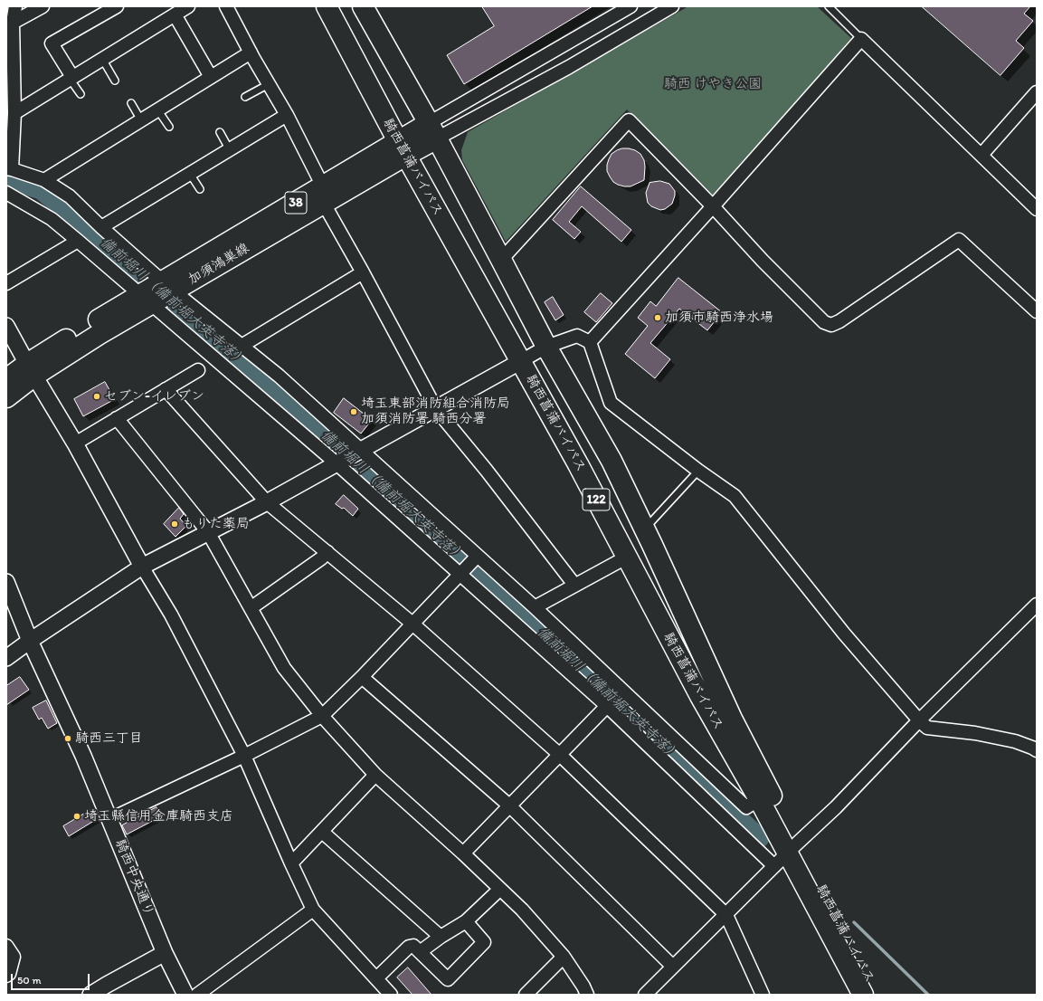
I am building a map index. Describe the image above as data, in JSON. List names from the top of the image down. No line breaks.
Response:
{"streets":{"main road":["騎西菖蒲バイパス","38","加須鴻巣線","122"],"street":["騎西中央通り"]},"crossings":[["騎西菖蒲バイパス","加須鴻巣線"]],"water":["備前堀川（備前堀大英寺落）"],"parks":["騎西 けやき公園"],"places":["加須市騎西浄水場","セブン-イレブン","埼玉東部消防組合消防局 加須消防署 騎西分署","もりた薬局","騎西三丁目","埼玉縣信用金庫騎西支店"],"scale_bar":"50 m"}
